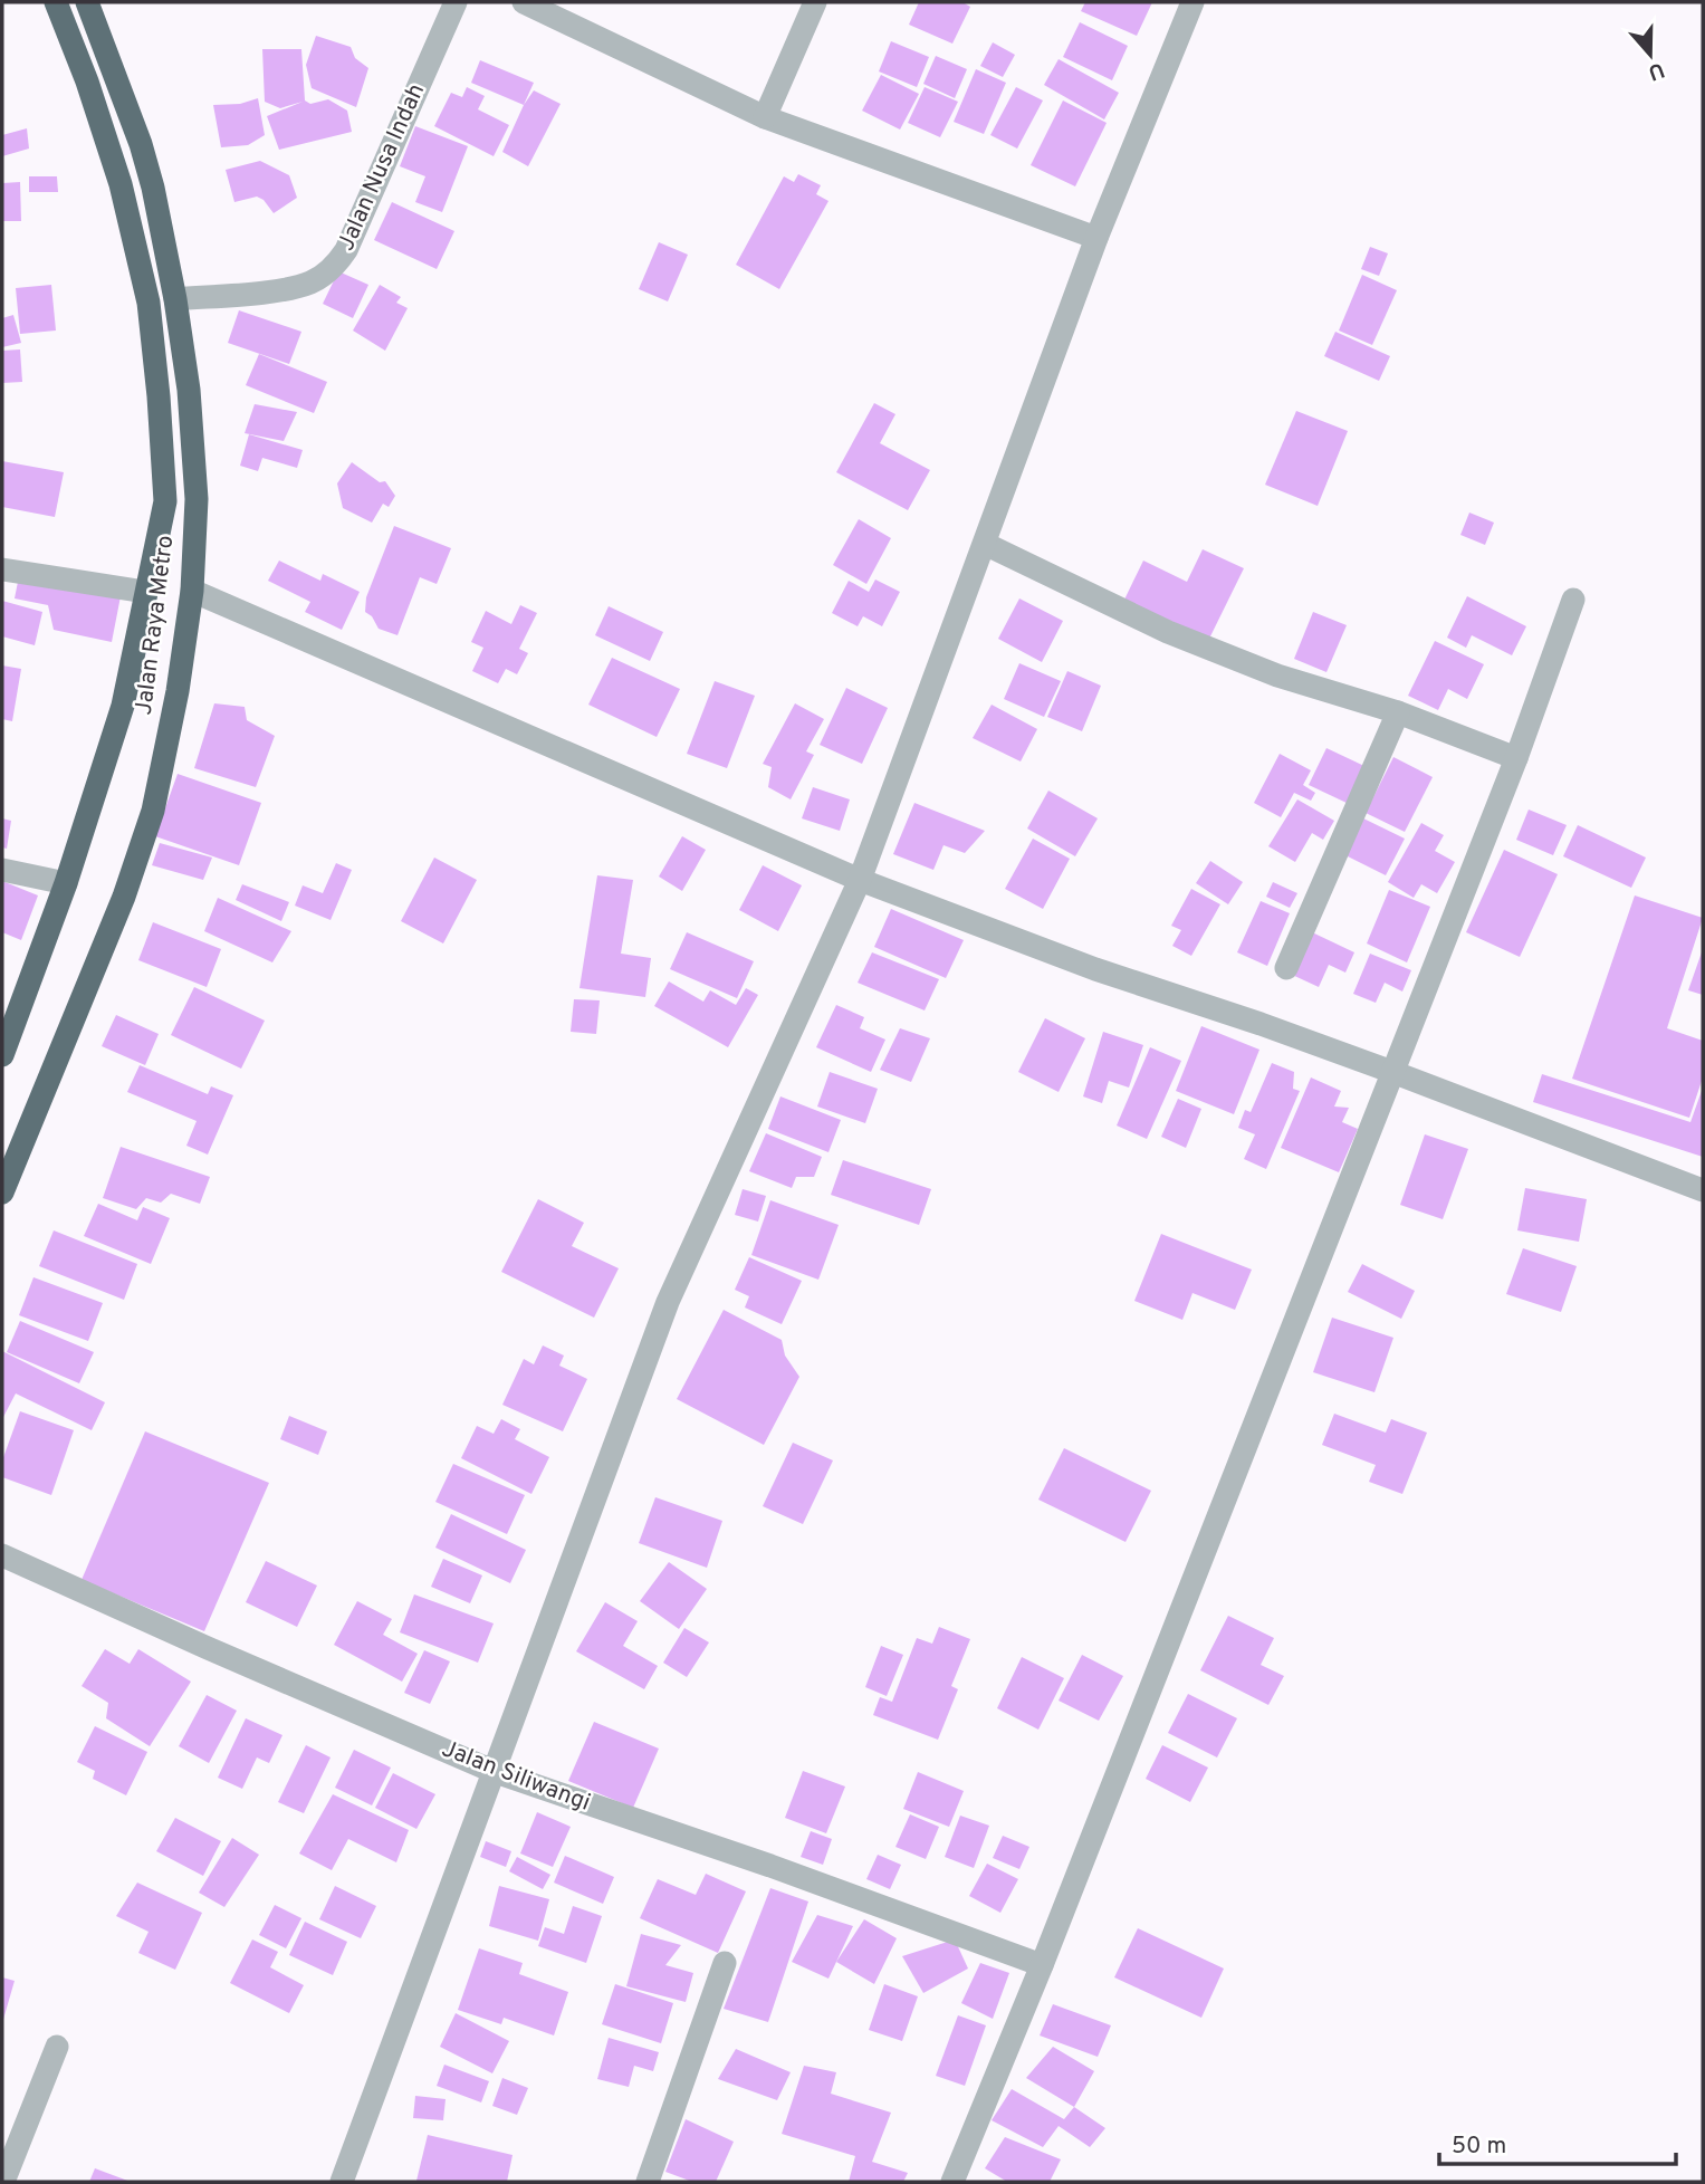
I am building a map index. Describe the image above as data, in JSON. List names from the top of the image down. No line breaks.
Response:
{"streets":{"highway":["Jalan Raya Metro"],"street":["Jalan Nusa Indah","Jalan Siliwangi"]},"crossings":[["Jalan Nusa Indah","Jalan Raya Metro"]],"scale_bar":"50 m","north":"bottom"}
